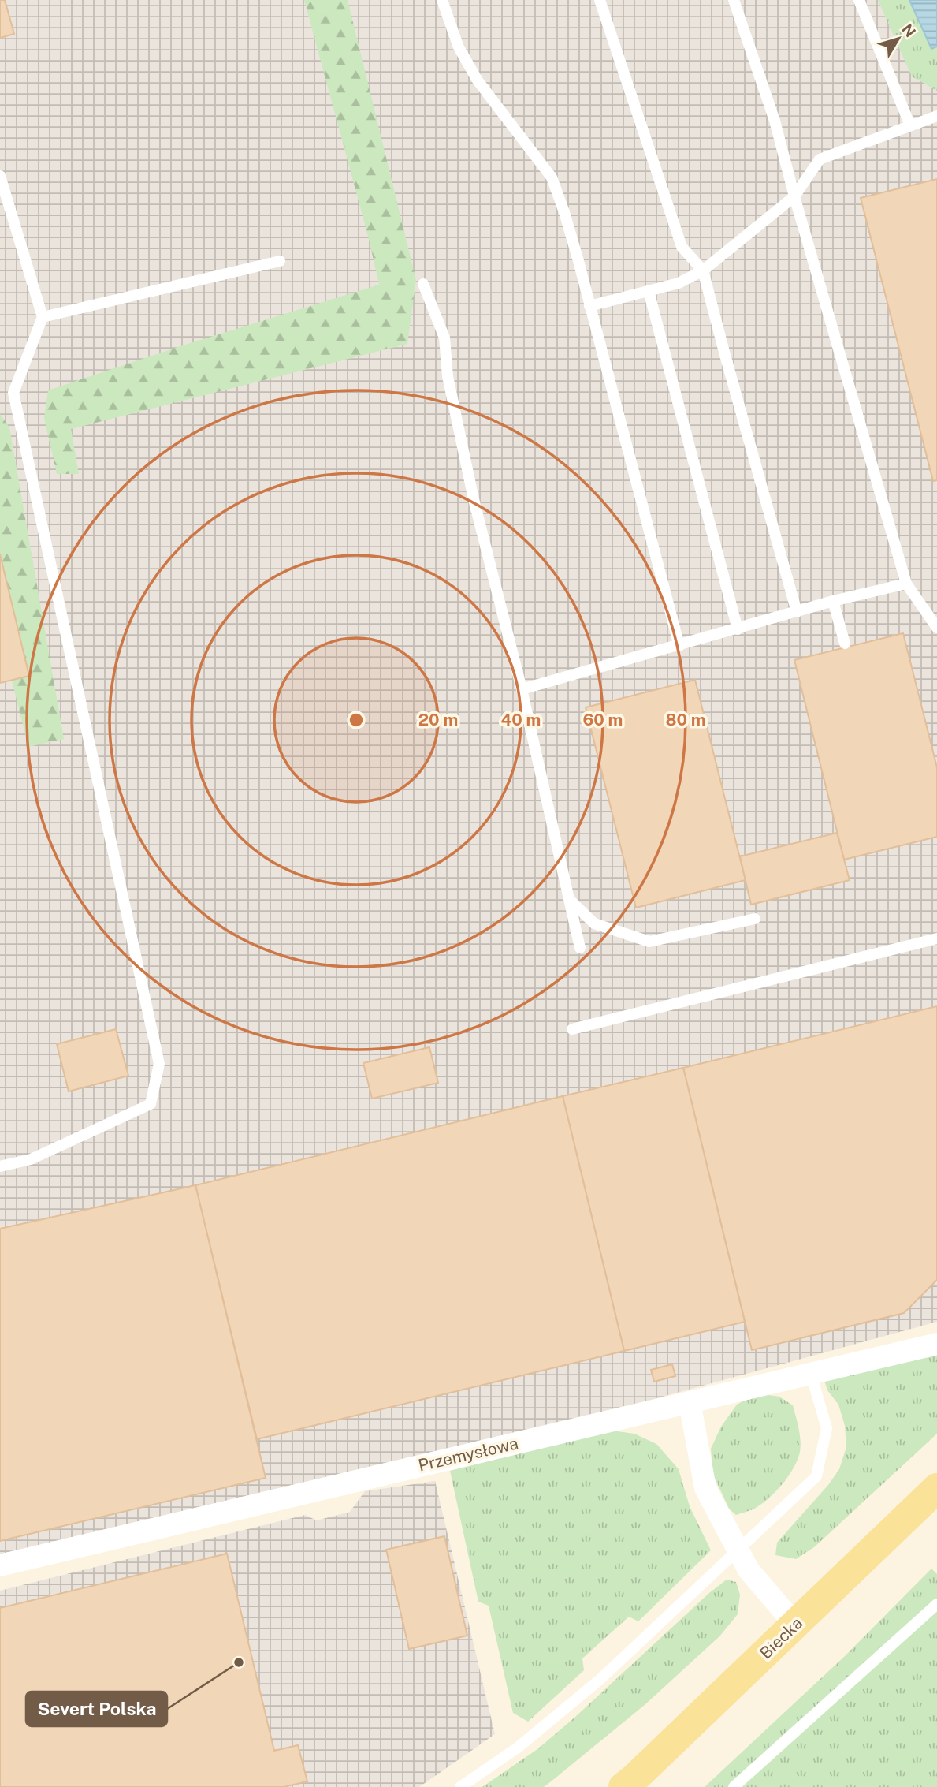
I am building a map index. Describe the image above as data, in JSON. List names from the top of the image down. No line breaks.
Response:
{"streets":{"main road":["Biecka"],"street":["Przemysłowa"]},"places":["Severt Polska"],"north":"top right","rings":["20 m","40 m","60 m","80 m"]}
